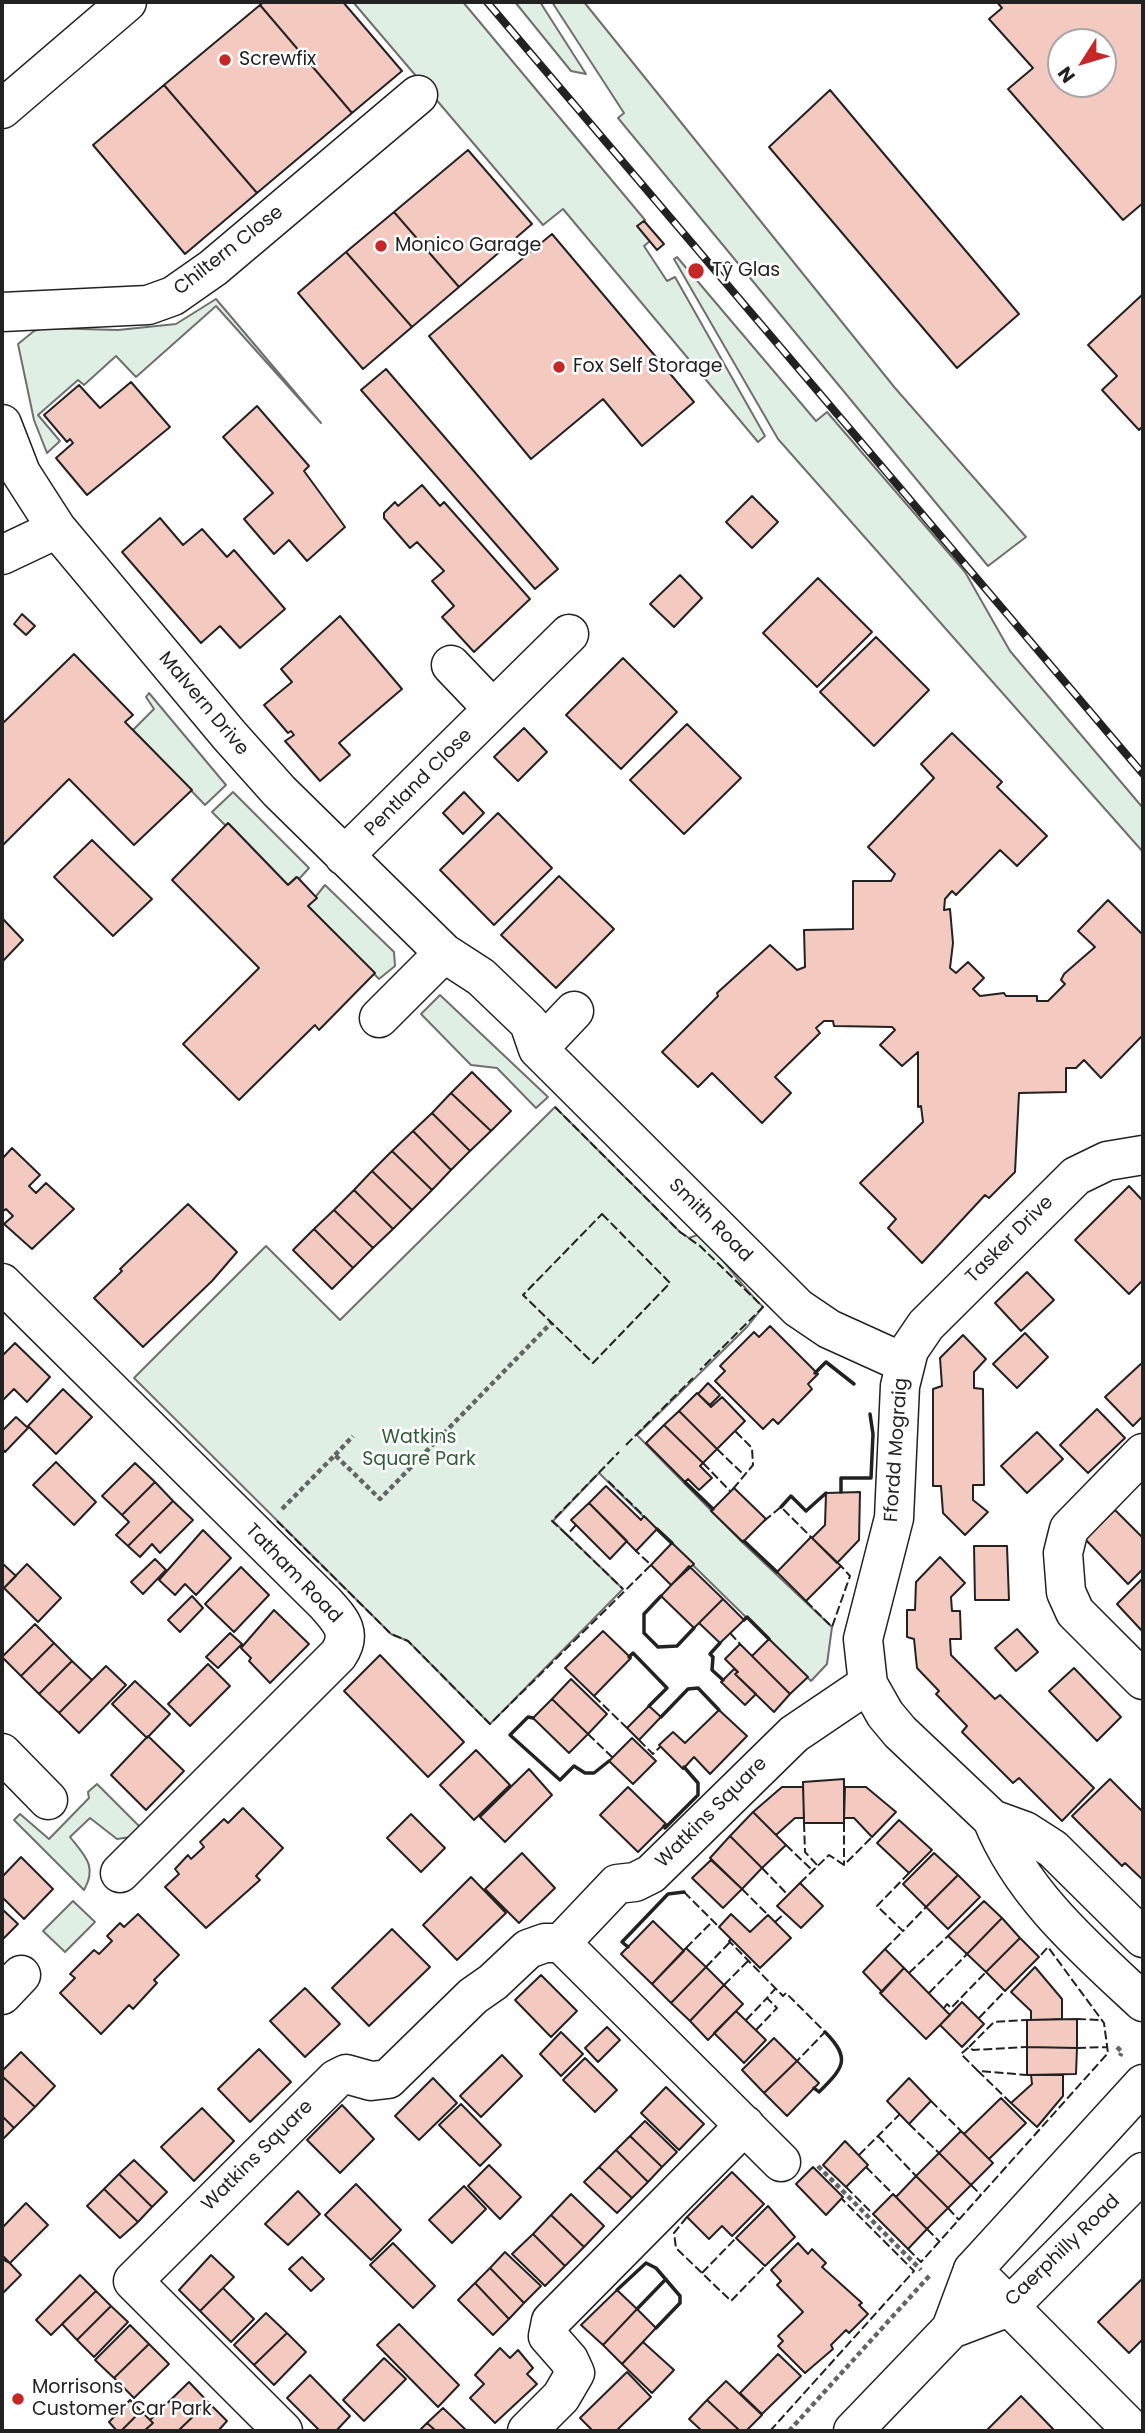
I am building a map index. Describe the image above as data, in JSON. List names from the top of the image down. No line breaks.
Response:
{"streets":{"street":["Chiltern Close","Malvern Drive","Pentland Close","Smith Road","Tasker Drive","Ffordd Mograig","Tatham Road","Watkins Square","Caerphilly Road"]},"crossings":[["Malvern Drive","Pentland Close"],["Malvern Drive","Smith Road"],["Smith Road","Tasker Drive"],["Smith Road","Ffordd Mograig"],["Tasker Drive","Ffordd Mograig"],["Ffordd Mograig","Watkins Square"]],"parks":["Watkins Square Park"],"places":["Screwfix","Monico Garage","Tŷ Glas","Fox Self Storage","Morrisons Customer Car Park"],"north":"bottom left"}
